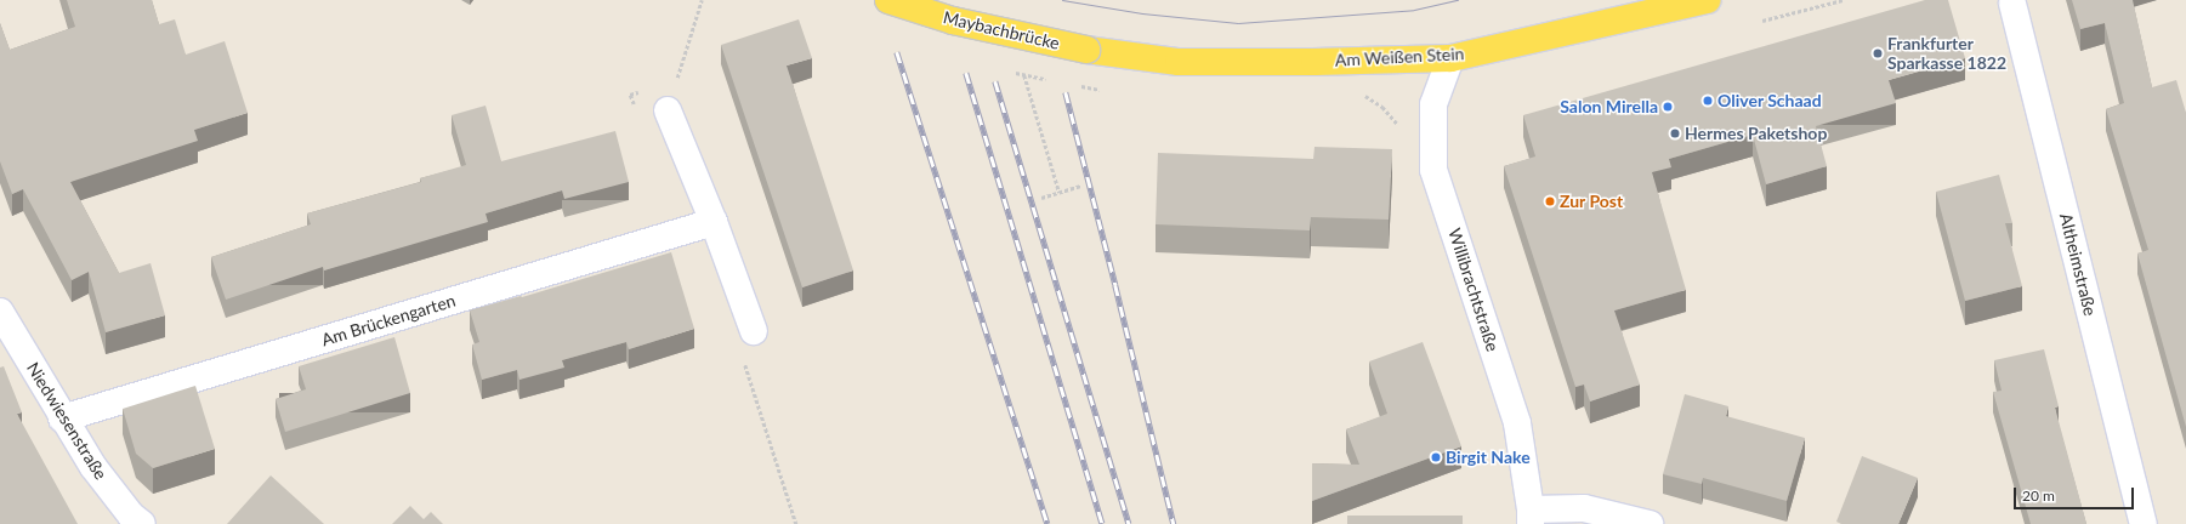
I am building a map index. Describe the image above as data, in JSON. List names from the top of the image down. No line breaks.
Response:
{"streets":{"main road":["Maybachbrücke","Am Weißen Stein"],"street":["Altheimstraße","Willibrachtstraße","Am Brückengarten","Niedwiesenstraße"]},"crossings":[["Maybachbrücke","Am Weißen Stein"],["Am Weißen Stein","Willibrachtstraße"],["Am Brückengarten","Niedwiesenstraße"]],"places":["Frankfurter Sparkasse 1822","Oliver Schaad","Salon Mirella","Hermes Paketshop","Zur Post","Birgit Nake"],"scale_bar":"20 m"}
